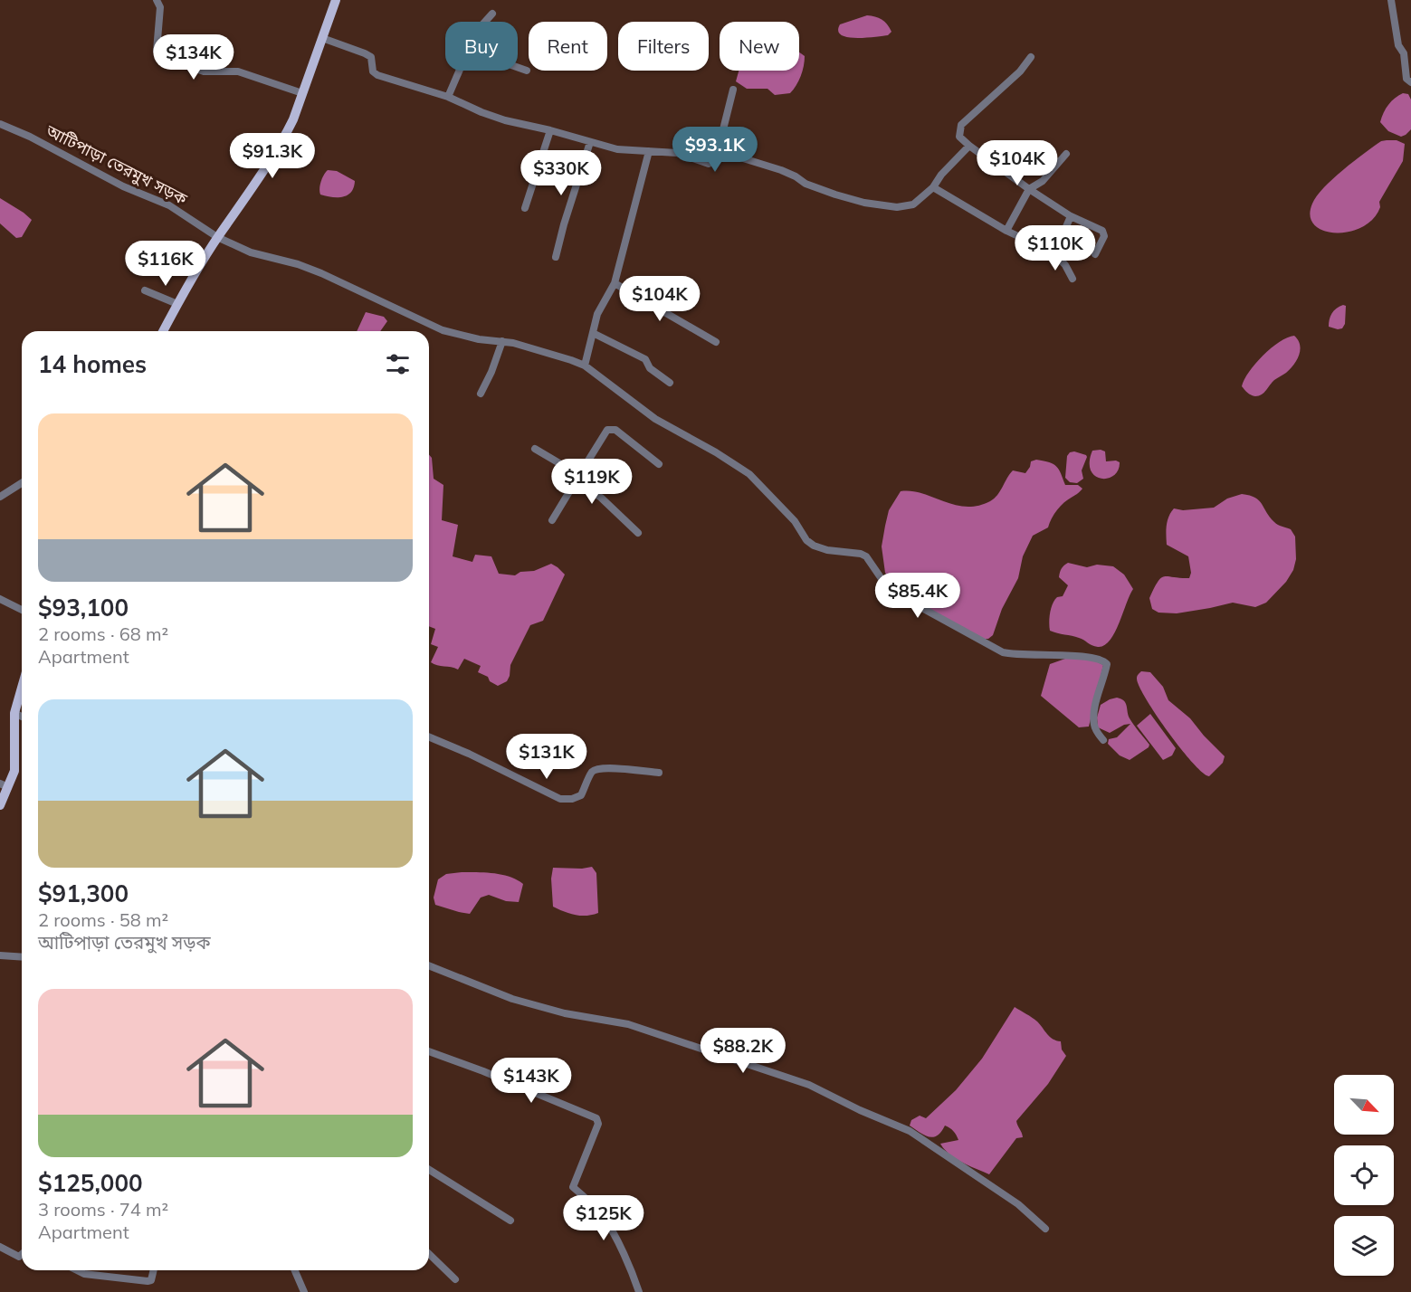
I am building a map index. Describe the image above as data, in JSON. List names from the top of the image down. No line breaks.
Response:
{"streets":{"street":["আটিপাড়া তেরমুখ সড়ক"]},"north":"bottom right","page":{"chip":["Buy","Rent","Filters","New"],"price":["$134K","$93.1K","$91.3K","$104K","$330K","$110K","$116K","$104K","$119K","$85.4K","$131K","$88.2K","$143K","$125K"],"heading":"14 homes","list":[{"name":"$93,100","note":"2 rooms · 68 m² · Apartment"},{"name":"$91,300","note":"2 rooms · 58 m² · আটিপাড়া তেরমুখ সড়ক"},{"name":"$125,000","note":"3 rooms · 74 m² · Apartment"}]}}
